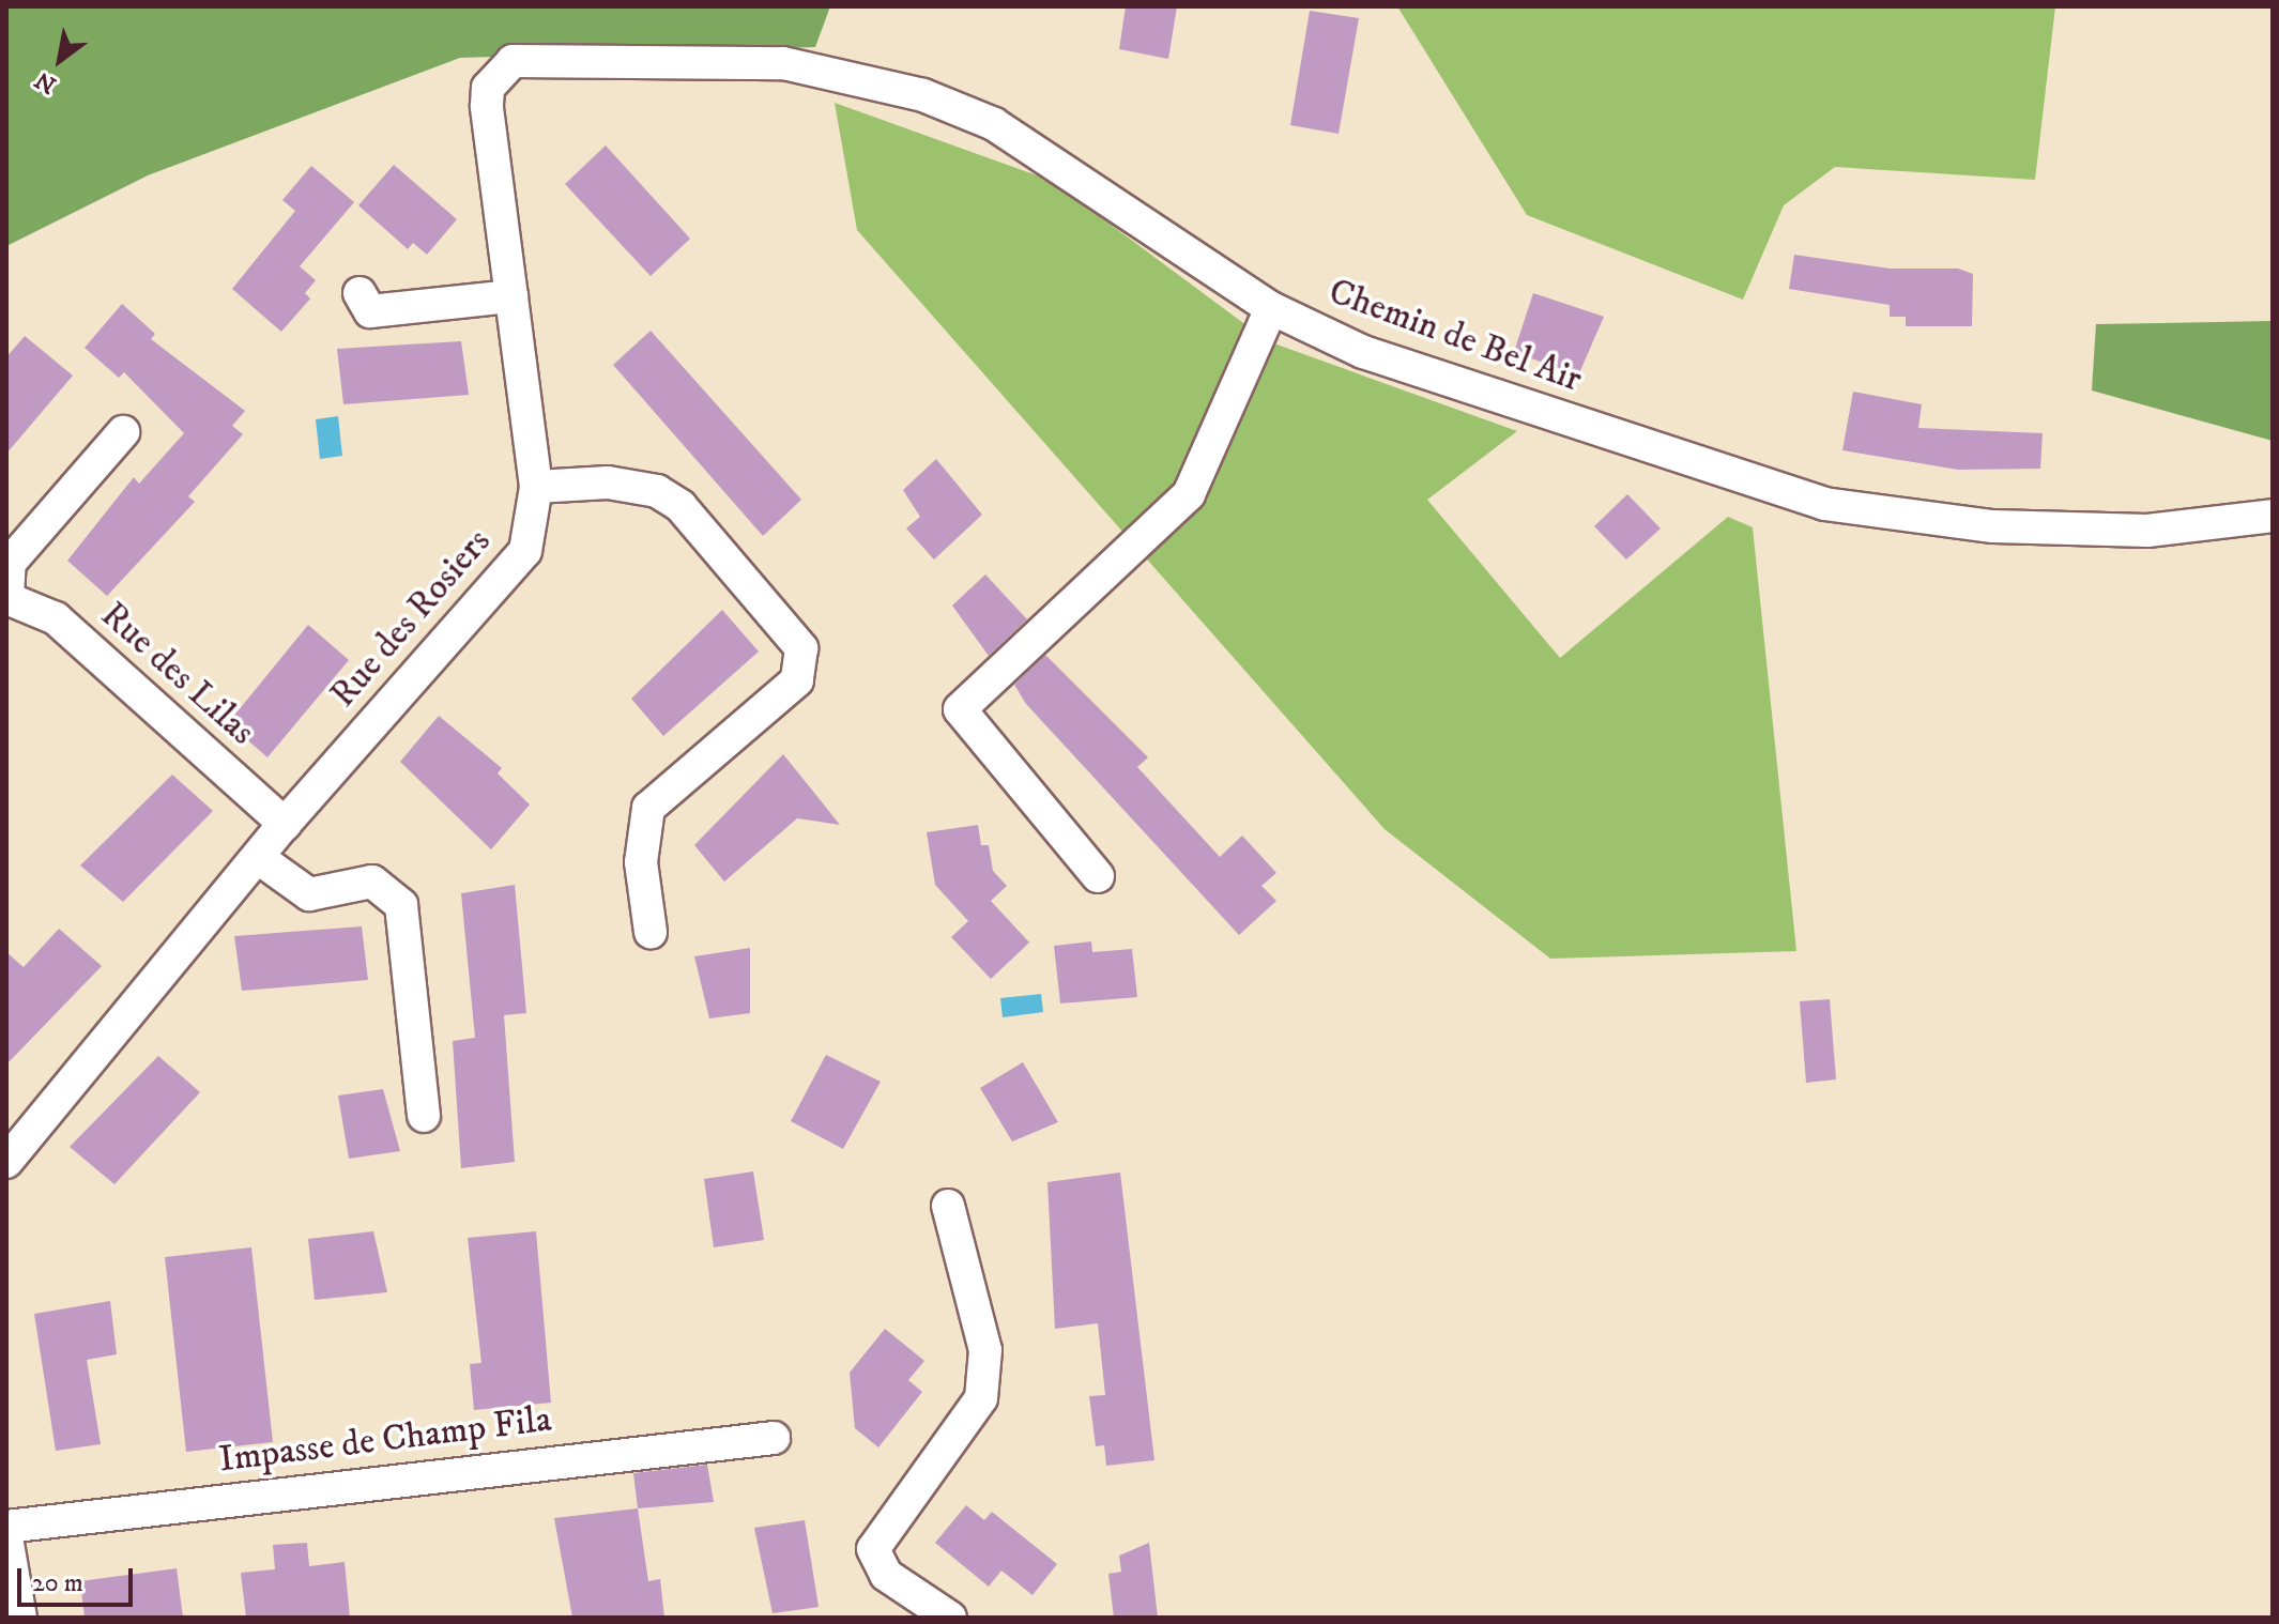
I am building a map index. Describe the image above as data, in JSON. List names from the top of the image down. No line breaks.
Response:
{"streets":{"street":["Chemin de Bel Air","Rue des Rosiers","Rue des Lilas","Impasse de Champ Fila"]},"crossings":[["Chemin de Bel Air","Rue des Rosiers"],["Rue des Rosiers","Rue des Lilas"]],"scale_bar":"20 m","north":"bottom left"}
